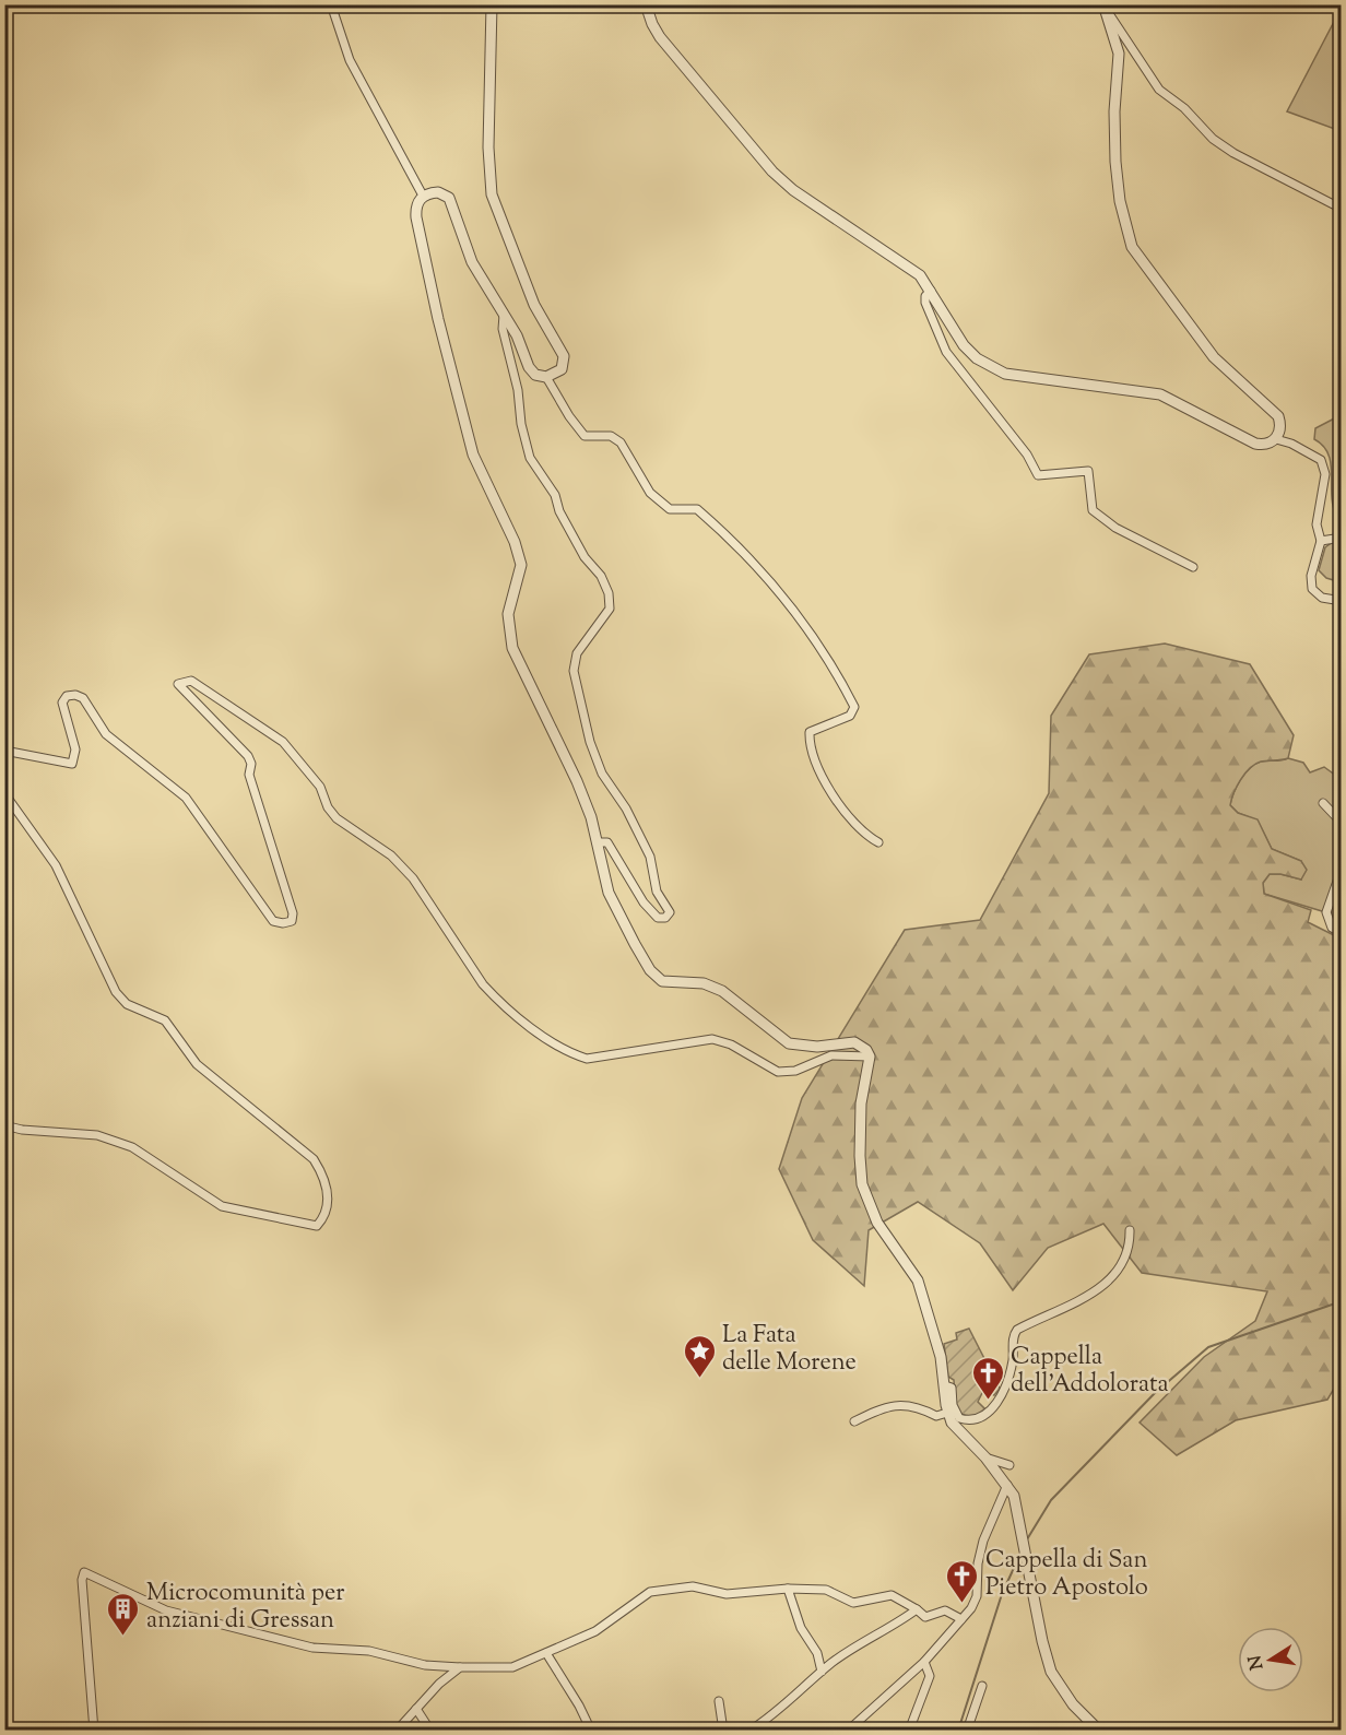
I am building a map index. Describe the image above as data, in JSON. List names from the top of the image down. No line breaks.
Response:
{"places":{"place":["La Fata delle Morene"],"church":["Cappella dell'Addolorata","Cappella di San Pietro Apostolo"],"building":["Microcomunità per anziani di Gressan"]},"north":"left"}
